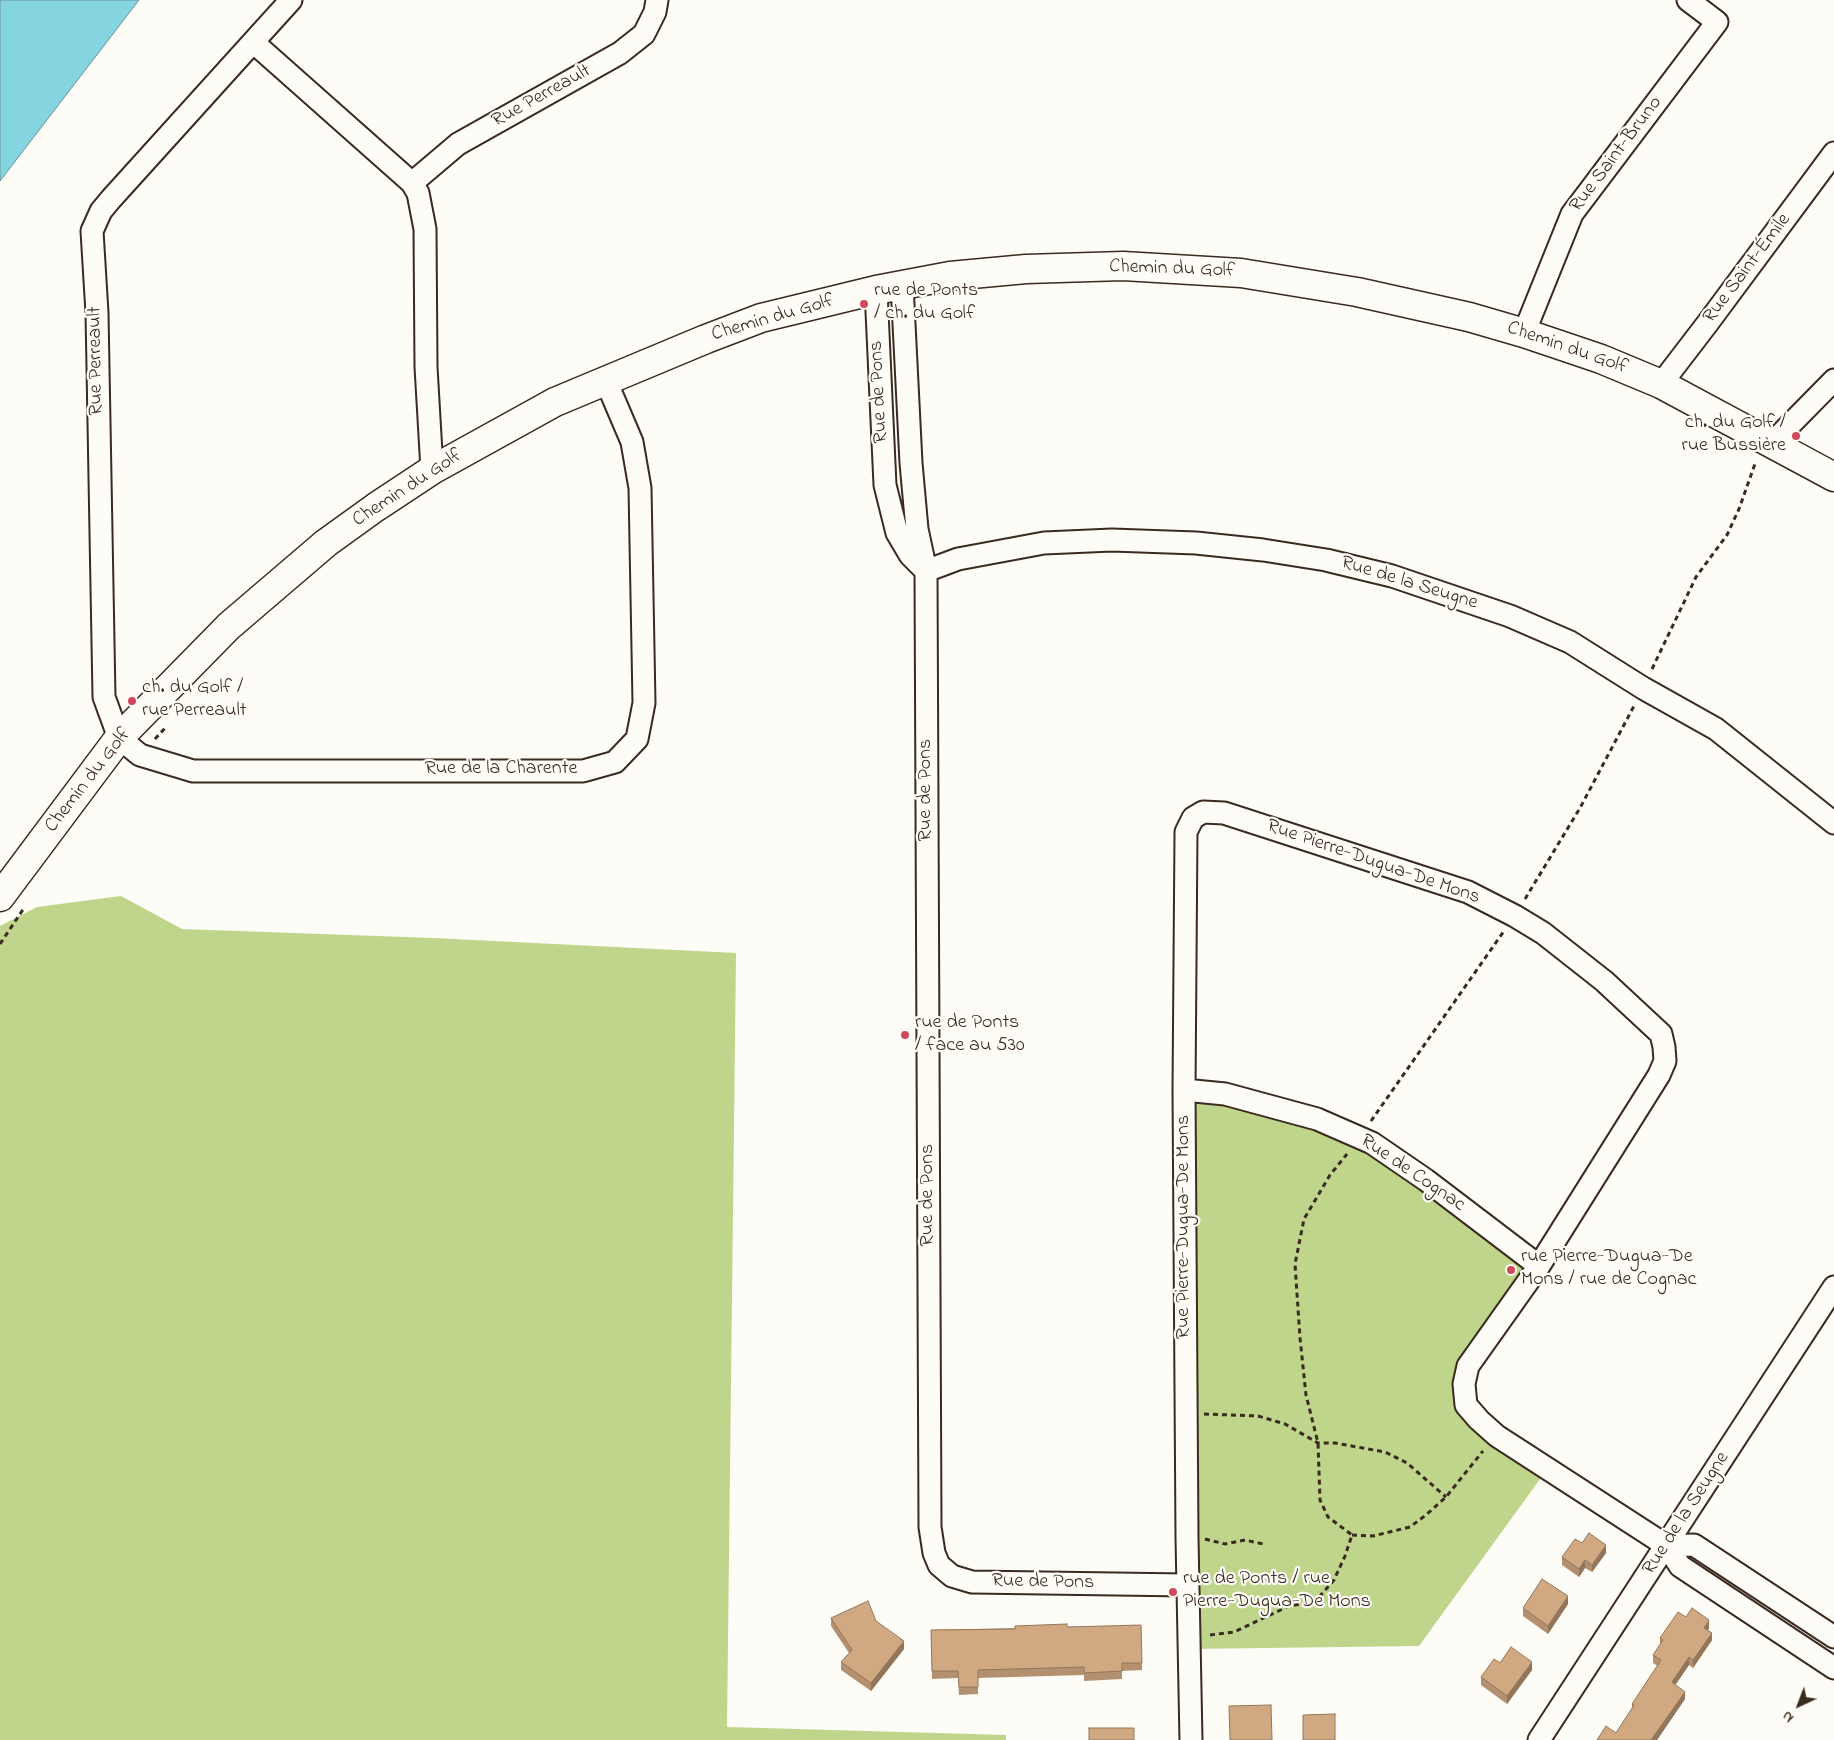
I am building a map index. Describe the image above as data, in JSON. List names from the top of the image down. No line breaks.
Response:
{"streets":{"street":["Rue Perreault","Rue Saint-Bruno","Rue Saint-Émile","Chemin du Golf","Rue de Pons","Rue de la Seugne","Rue de la Charente","Rue Pierre-Dugua-De Mons","Rue de Cognac"]},"crossings":[["Rue Perreault","Chemin du Golf"],["Rue Perreault","Rue de la Charente"],["Rue Saint-Bruno","Chemin du Golf"],["Rue Saint-Émile","Chemin du Golf"],["Chemin du Golf","Rue de Pons"],["Chemin du Golf","Rue de la Charente"],["Rue de Pons","Rue de la Seugne"],["Rue de Pons","Rue Pierre-Dugua-De Mons"],["Rue de la Seugne","Rue Pierre-Dugua-De Mons"],["Rue Pierre-Dugua-De Mons","Rue de Cognac"]],"places":["rue de Ponts / ch. du Golf","ch. du Golf / rue Bussière","ch. du Golf / rue Perreault","rue de Ponts / face au 530","rue Pierre-Dugua-De Mons / rue de Cognac","rue de Ponts / rue Pierre-Dugua-De Mons"],"north":"bottom left"}
